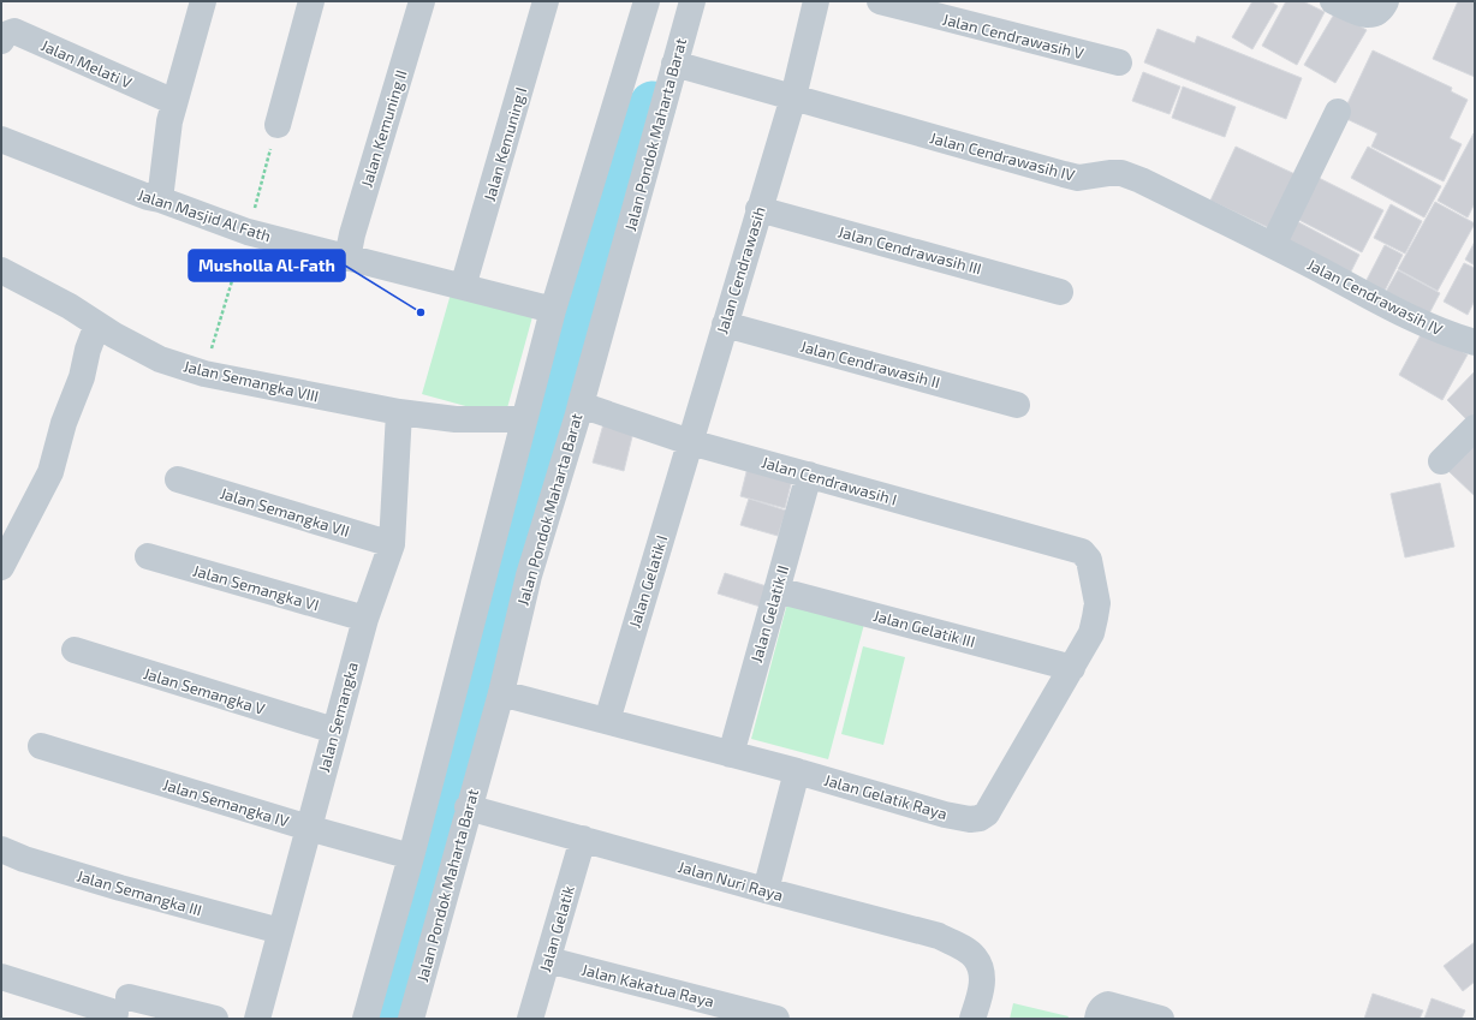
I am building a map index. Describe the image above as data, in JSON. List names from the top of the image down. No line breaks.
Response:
{"streets":{"street":["Jalan Cendrawasih V","Jalan Melati V","Jalan Kemuning II","Jalan Pondok Maharta Barat","Jalan Kemuning I","Jalan Cendrawasih IV","Jalan Masjid Al Fath","Jalan Cendrawasih III","Jalan Cendrawasih","Jalan Cendrawasih II","Jalan Semangka VIII","Jalan Cendrawasih I","Jalan Semangka VII","Jalan Gelatik I","Jalan Semangka VI","Jalan Gelatik II","Jalan Gelatik III","Jalan Semangka V","Jalan Semangka","Jalan Gelatik Raya","Jalan Semangka IV","Jalan Nuri Raya","Jalan Semangka III","Jalan Gelatik","Jalan Kakatua Raya"]},"crossings":[["Jalan Kemuning II","Jalan Masjid Al Fath"],["Jalan Pondok Maharta Barat","Jalan Cendrawasih IV"],["Jalan Pondok Maharta Barat","Jalan Cendrawasih I"],["Jalan Pondok Maharta Barat","Jalan Gelatik Raya"],["Jalan Pondok Maharta Barat","Jalan Nuri Raya"],["Jalan Kemuning I","Jalan Masjid Al Fath"],["Jalan Cendrawasih IV","Jalan Cendrawasih"],["Jalan Cendrawasih III","Jalan Cendrawasih"],["Jalan Cendrawasih","Jalan Cendrawasih II"],["Jalan Cendrawasih","Jalan Cendrawasih I"],["Jalan Cendrawasih","Jalan Gelatik I"],["Jalan Semangka VIII","Jalan Semangka"],["Jalan Cendrawasih I","Jalan Gelatik I"],["Jalan Cendrawasih I","Jalan Gelatik II"],["Jalan Cendrawasih I","Jalan Gelatik Raya"],["Jalan Semangka VII","Jalan Semangka"],["Jalan Gelatik I","Jalan Gelatik Raya"],["Jalan Semangka VI","Jalan Semangka"],["Jalan Gelatik II","Jalan Gelatik III"],["Jalan Gelatik II","Jalan Gelatik Raya"],["Jalan Gelatik III","Jalan Gelatik Raya"],["Jalan Semangka V","Jalan Semangka"],["Jalan Semangka","Jalan Semangka IV"],["Jalan Semangka","Jalan Semangka III"],["Jalan Nuri Raya","Jalan Gelatik"],["Jalan Gelatik","Jalan Kakatua Raya"]],"places":["Musholla Al-Fath"]}
